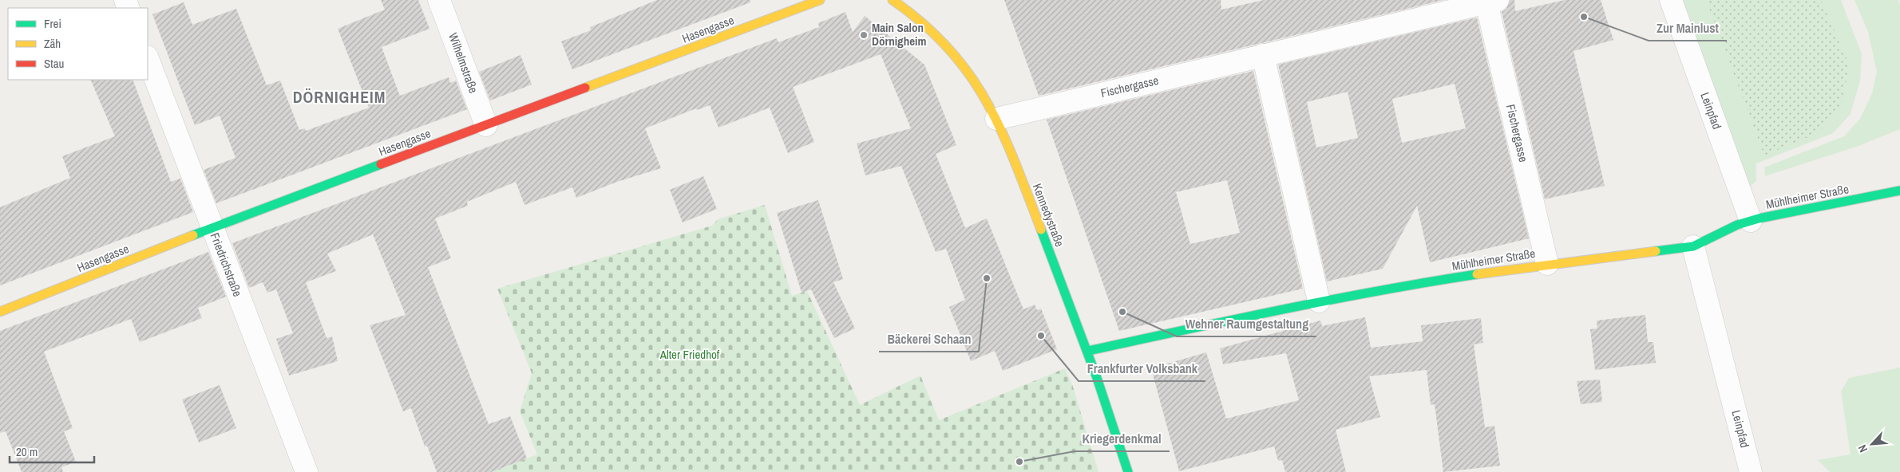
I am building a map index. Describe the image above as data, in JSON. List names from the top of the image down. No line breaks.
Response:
{"streets":{"street":["Hasengasse","Wilhelmstraße","Fischergasse","Leinpfad","Mühlheimer Straße","Kennedystraße","Friedrichstraße"]},"crossings":[["Hasengasse","Wilhelmstraße"],["Hasengasse","Friedrichstraße"],["Fischergasse","Mühlheimer Straße"],["Fischergasse","Kennedystraße"],["Leinpfad","Mühlheimer Straße"],["Mühlheimer Straße","Kennedystraße"]],"districts":["DÖRNIGHEIM"],"parks":["Alter Friedhof"],"places":["Zur Mainlust","Main Salon Dörnigheim","Bäckerei Schaan","Wehner Raumgestaltung","Frankfurter Volksbank","Kriegerdenkmal"],"legend":["Frei","Zäh","Stau"],"scale_bar":"20 m","north":"bottom left"}
